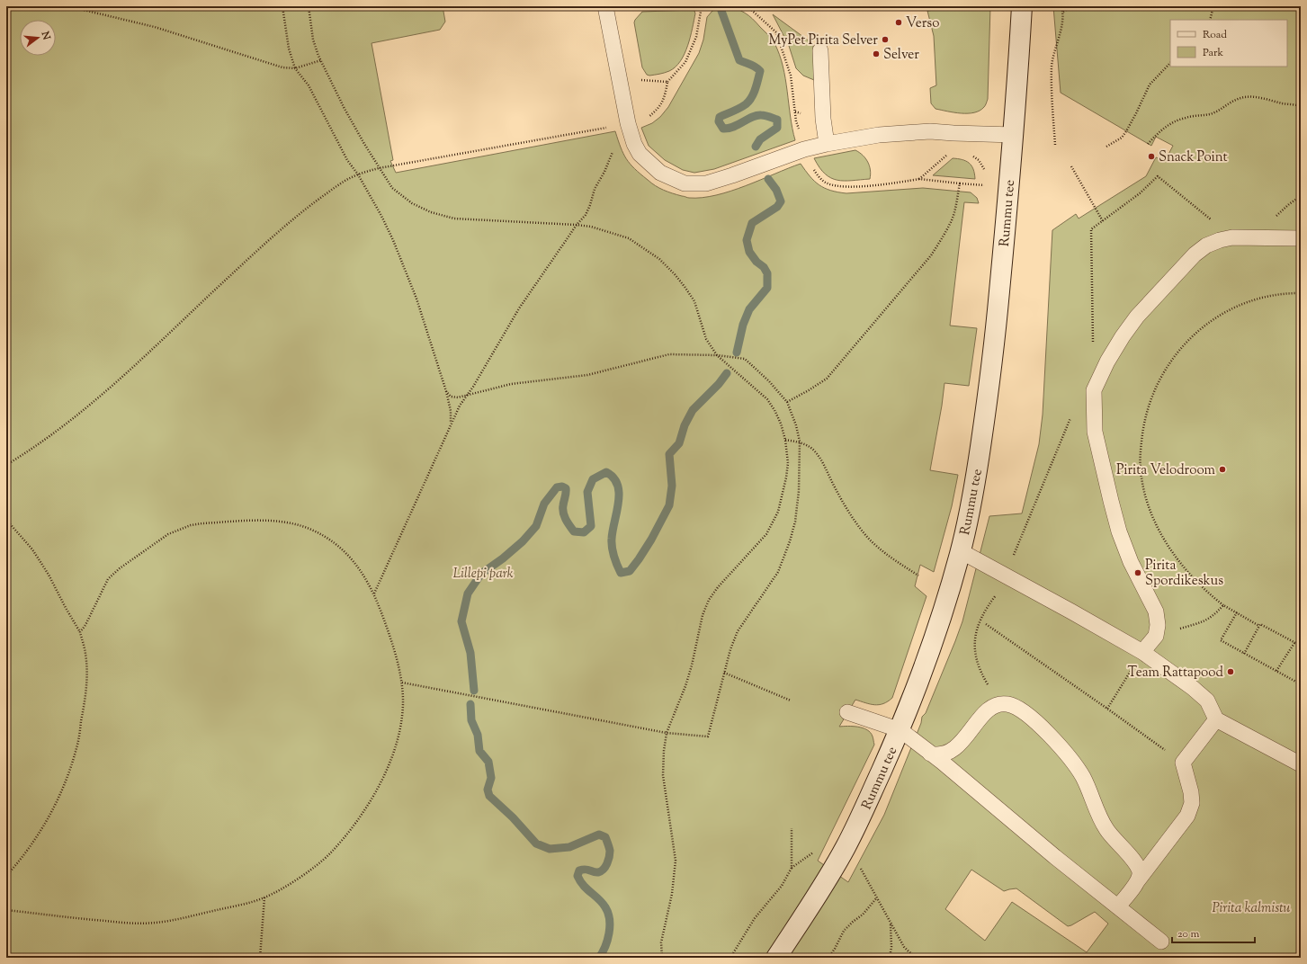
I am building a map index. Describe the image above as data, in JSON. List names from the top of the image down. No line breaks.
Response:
{"streets":{"main road":["Rummu tee"]},"parks":["Lillepi park","Pirita kalmistu"],"places":["Verso","MyPet Pirita Selver","Selver","Snack Point","Pirita Velodroom","Pirita Spordikeskus","Team Rattapood"],"legend":["Road","Park"],"scale_bar":"20 m","north":"right"}
